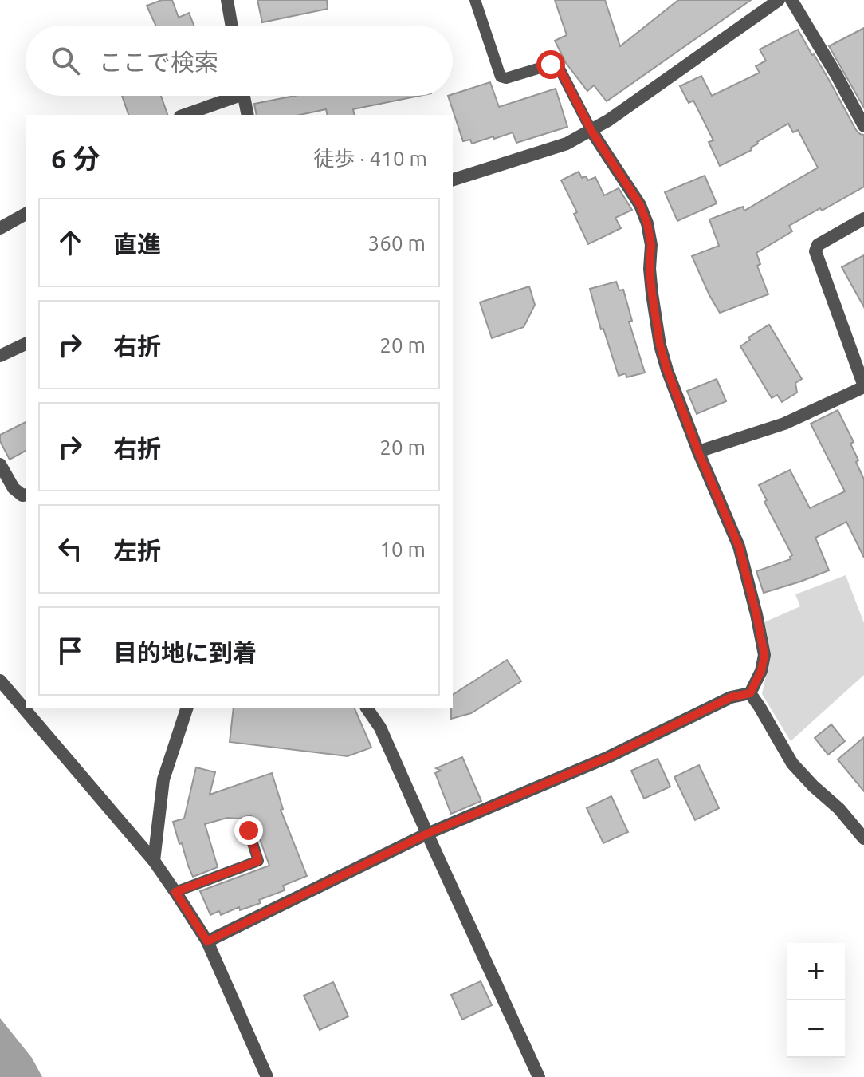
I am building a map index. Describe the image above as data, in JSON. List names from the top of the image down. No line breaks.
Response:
{"page":{"search":"ここで検索","heading":["6 分","徒歩 · 410 m"],"list":[["直進","360 m"],["右折","20 m"],["右折","20 m"],["左折","10 m"],"目的地に到着"],"map_buttons":["+","−"]}}
